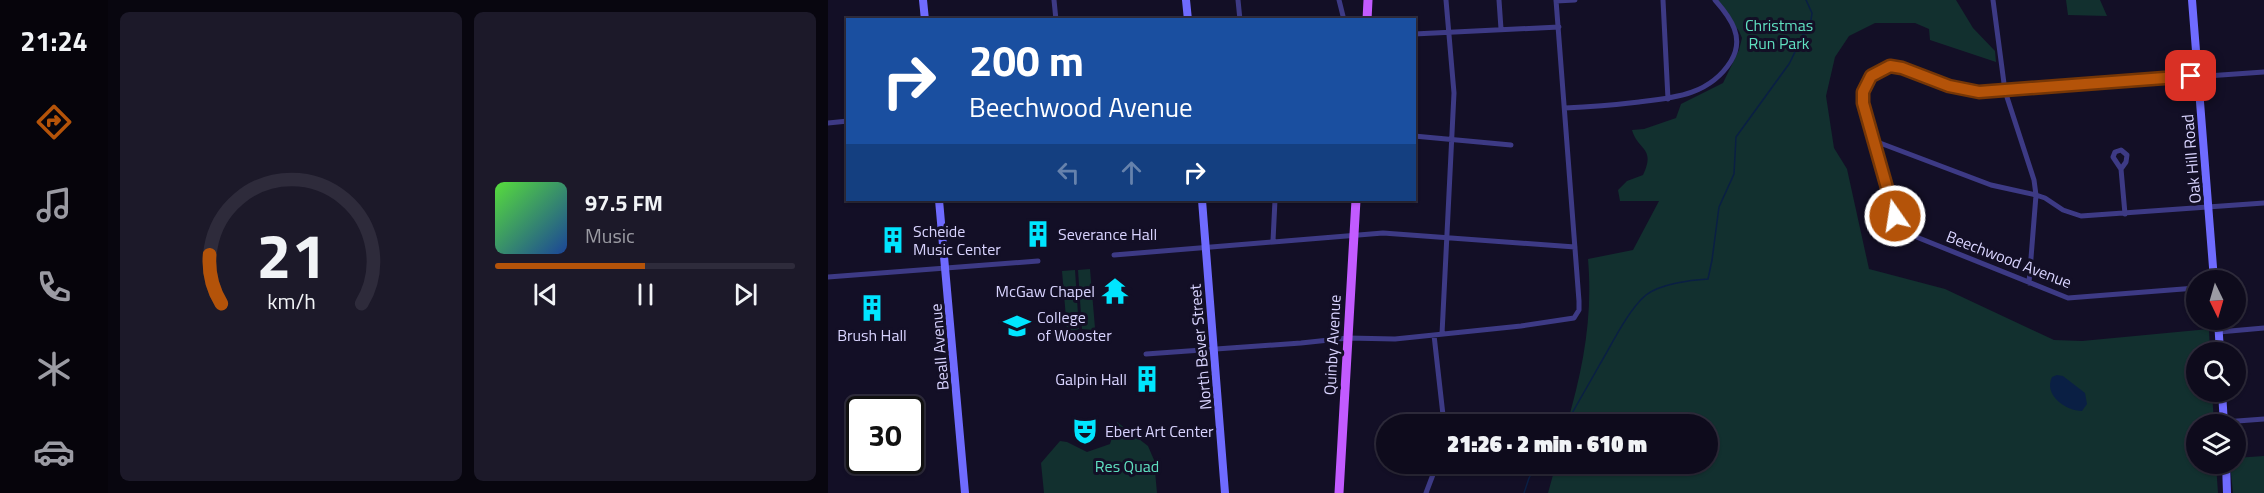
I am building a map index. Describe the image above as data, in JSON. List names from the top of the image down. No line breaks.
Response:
{"streets":{"main road":["Quinby Avenue"],"street":["Oak Hill Road","Beechwood Avenue","Beall Avenue","North Bever Street"]},"crossings":[["Oak Hill Road","Beechwood Avenue"]],"parks":["Christmas Run Park","Res Quad"],"places":{"building":["Severance Hall","Scheide Music Center","Brush Hall","Galpin Hall"],"temple":["McGaw Chapel"],"school or university":["College of Wooster"],"theatre":["Ebert Art Center"]},"north":"bottom","page":{"tabs":"21:24","turn":["200 m","Beechwood Avenue"],"song":["97.5 FM","Music"],"limit":"30","trip":"21:26 · 2 min · 610 m","gauge":["21","km/h"]}}
